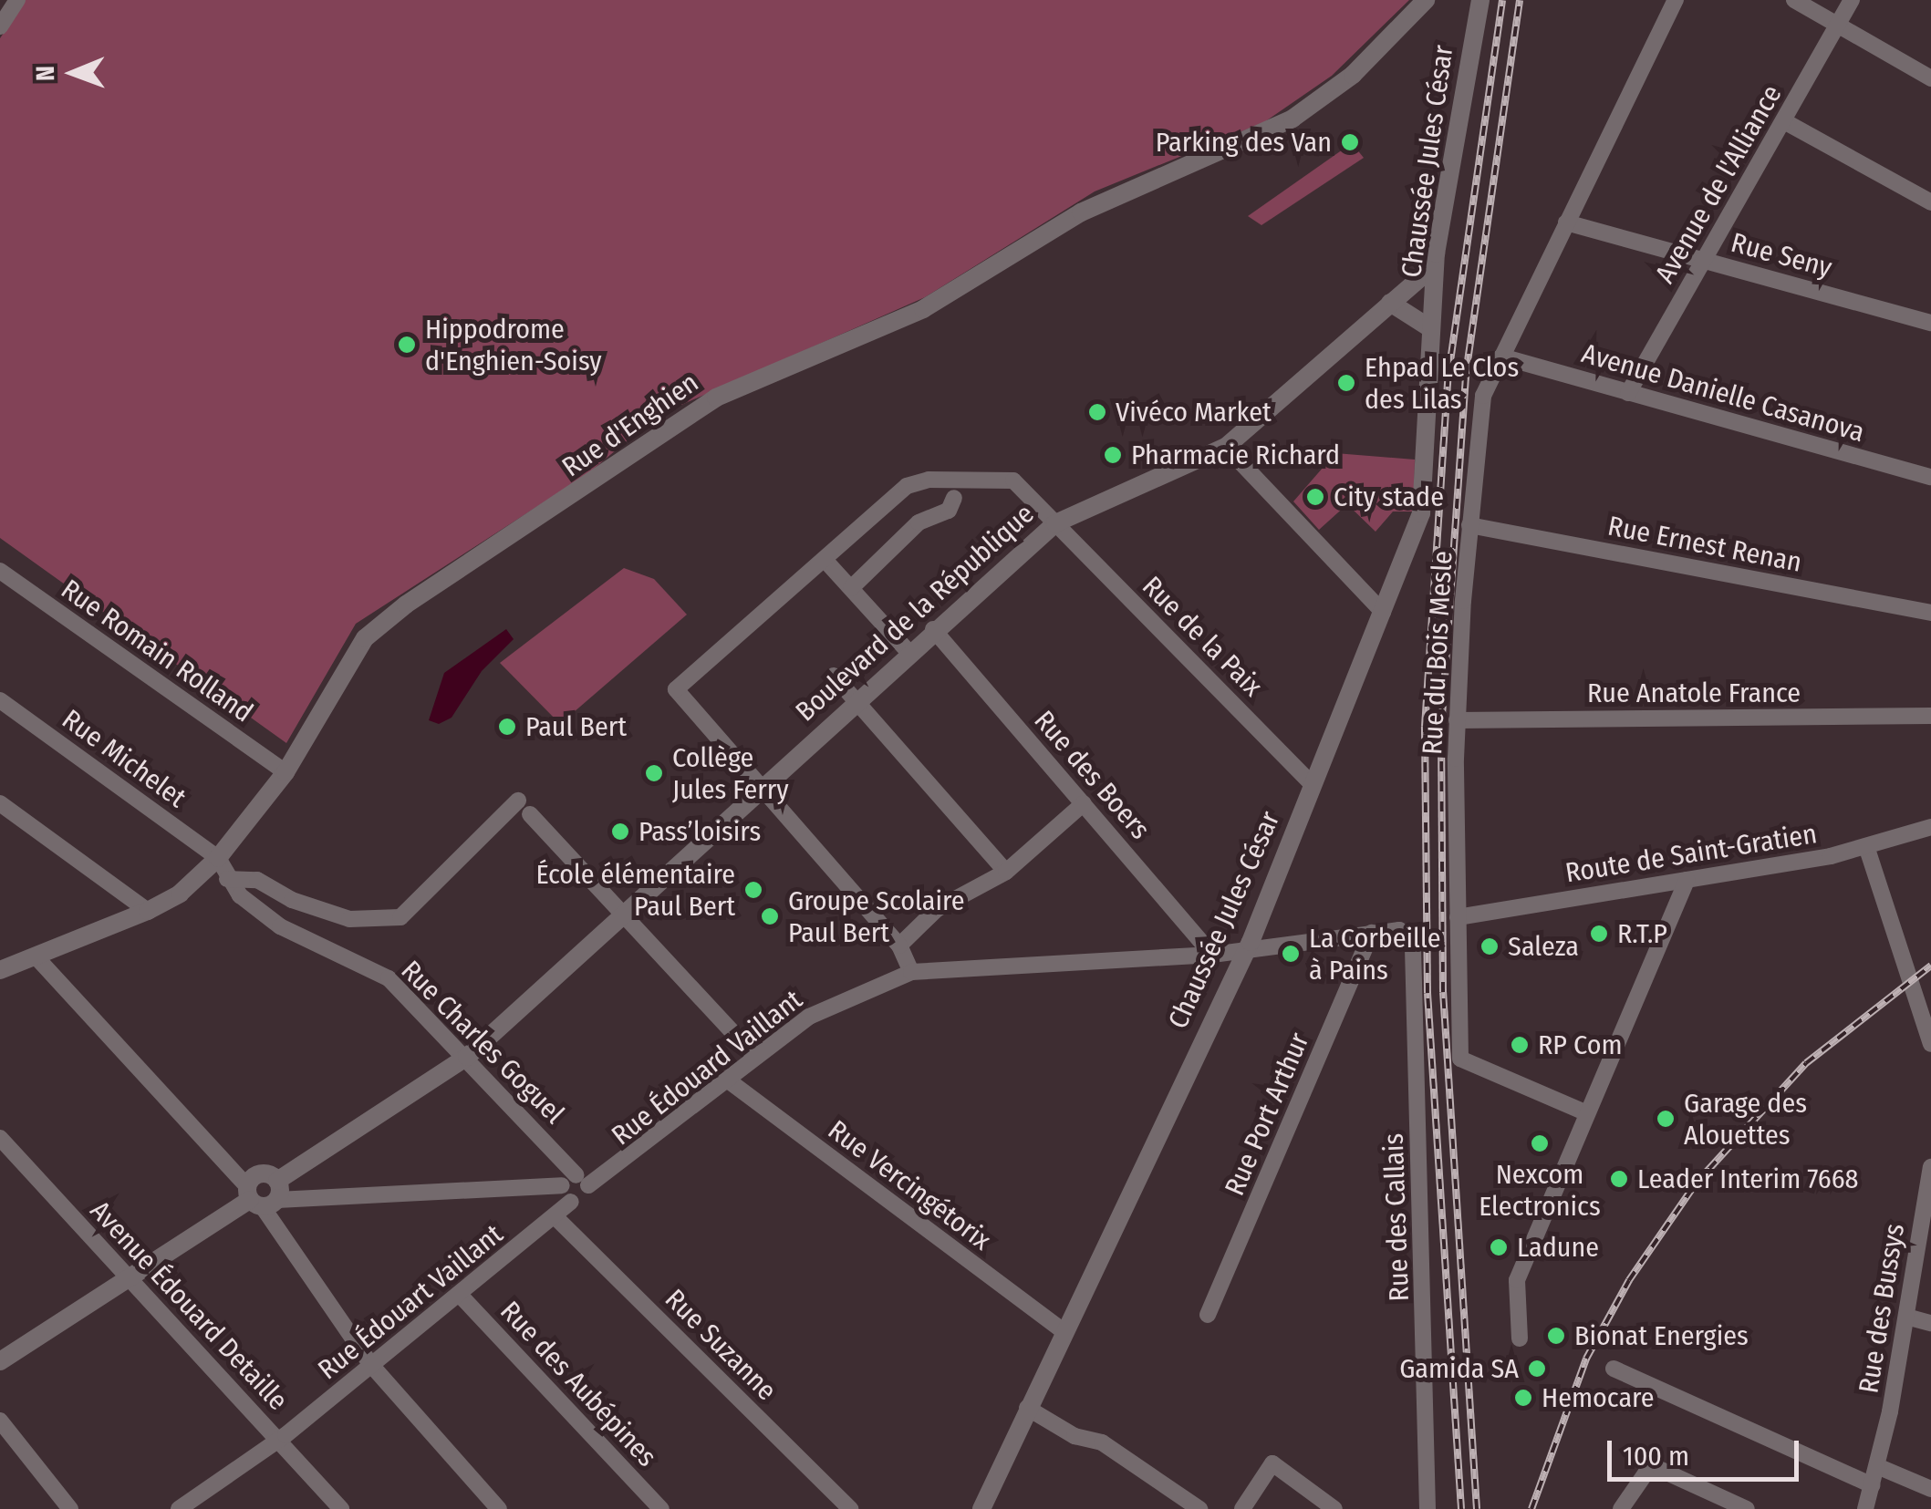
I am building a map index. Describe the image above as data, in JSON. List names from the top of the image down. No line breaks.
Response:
{"streets":{"street":["Chaussée Jules César","Avenue de l'Alliance","Rue Seny","Avenue Danielle Casanova","Rue d'Enghien","Rue Ernest Renan","Boulevard de la République","Rue de la Paix","Rue Romain Rolland","Rue du Bois Mesle","Rue Anatole France","Rue Michelet","Rue des Boers","Route de Saint-Gratien","Rue Charles Goguel","Rue Édouard Vaillant","Rue Port Arthur","Rue Vercingétorix","Rue des Callais","Rue Édouart Vaillant","Avenue Édouard Detaille","Rue des Bussys","Rue Suzanne","Rue des Aubépines"]},"crossings":[["Chaussée Jules César","Boulevard de la République"],["Chaussée Jules César","Rue de la Paix"],["Chaussée Jules César","Rue Édouard Vaillant"],["Chaussée Jules César","Rue Vercingétorix"],["Avenue de l'Alliance","Rue Seny"],["Avenue de l'Alliance","Avenue Danielle Casanova"],["Rue Seny","Rue du Bois Mesle"],["Avenue Danielle Casanova","Rue du Bois Mesle"],["Rue d'Enghien","Rue Romain Rolland"],["Rue d'Enghien","Rue Michelet"],["Rue d'Enghien","Rue Charles Goguel"],["Rue Ernest Renan","Rue du Bois Mesle"],["Boulevard de la République","Rue de la Paix"],["Boulevard de la République","Rue des Boers"],["Boulevard de la République","Rue Charles Goguel"],["Boulevard de la République","Avenue Édouard Detaille"],["Rue du Bois Mesle","Rue Anatole France"],["Rue du Bois Mesle","Route de Saint-Gratien"],["Rue Michelet","Rue Charles Goguel"],["Rue des Boers","Rue Édouard Vaillant"],["Rue Charles Goguel","Rue Édouard Vaillant"],["Rue Charles Goguel","Rue Édouart Vaillant"],["Rue Édouard Vaillant","Rue Port Arthur"],["Rue Édouard Vaillant","Rue Vercingétorix"],["Rue Édouard Vaillant","Rue des Callais"],["Rue Édouard Vaillant","Rue Édouart Vaillant"],["Rue Édouart Vaillant","Avenue Édouard Detaille"],["Rue Édouart Vaillant","Rue Suzanne"],["Rue Édouart Vaillant","Rue des Aubépines"]],"places":["Parking des Van","Hippodrome d'Enghien-Soisy","Ehpad Le Clos des Lilas","Vivéco Market","Pharmacie Richard","City stade","Paul Bert","Collège Jules Ferry","Pass’loisirs","École élémentaire Paul Bert","Groupe Scolaire Paul Bert","R.T.P","Saleza","La Corbeille à Pains","RP Com","Garage des Alouettes","Nexcom Electronics","Leader Interim 7668","Ladune","Bionat Energies","Gamida SA","Hemocare"],"scale_bar":"100 m","north":"left"}
